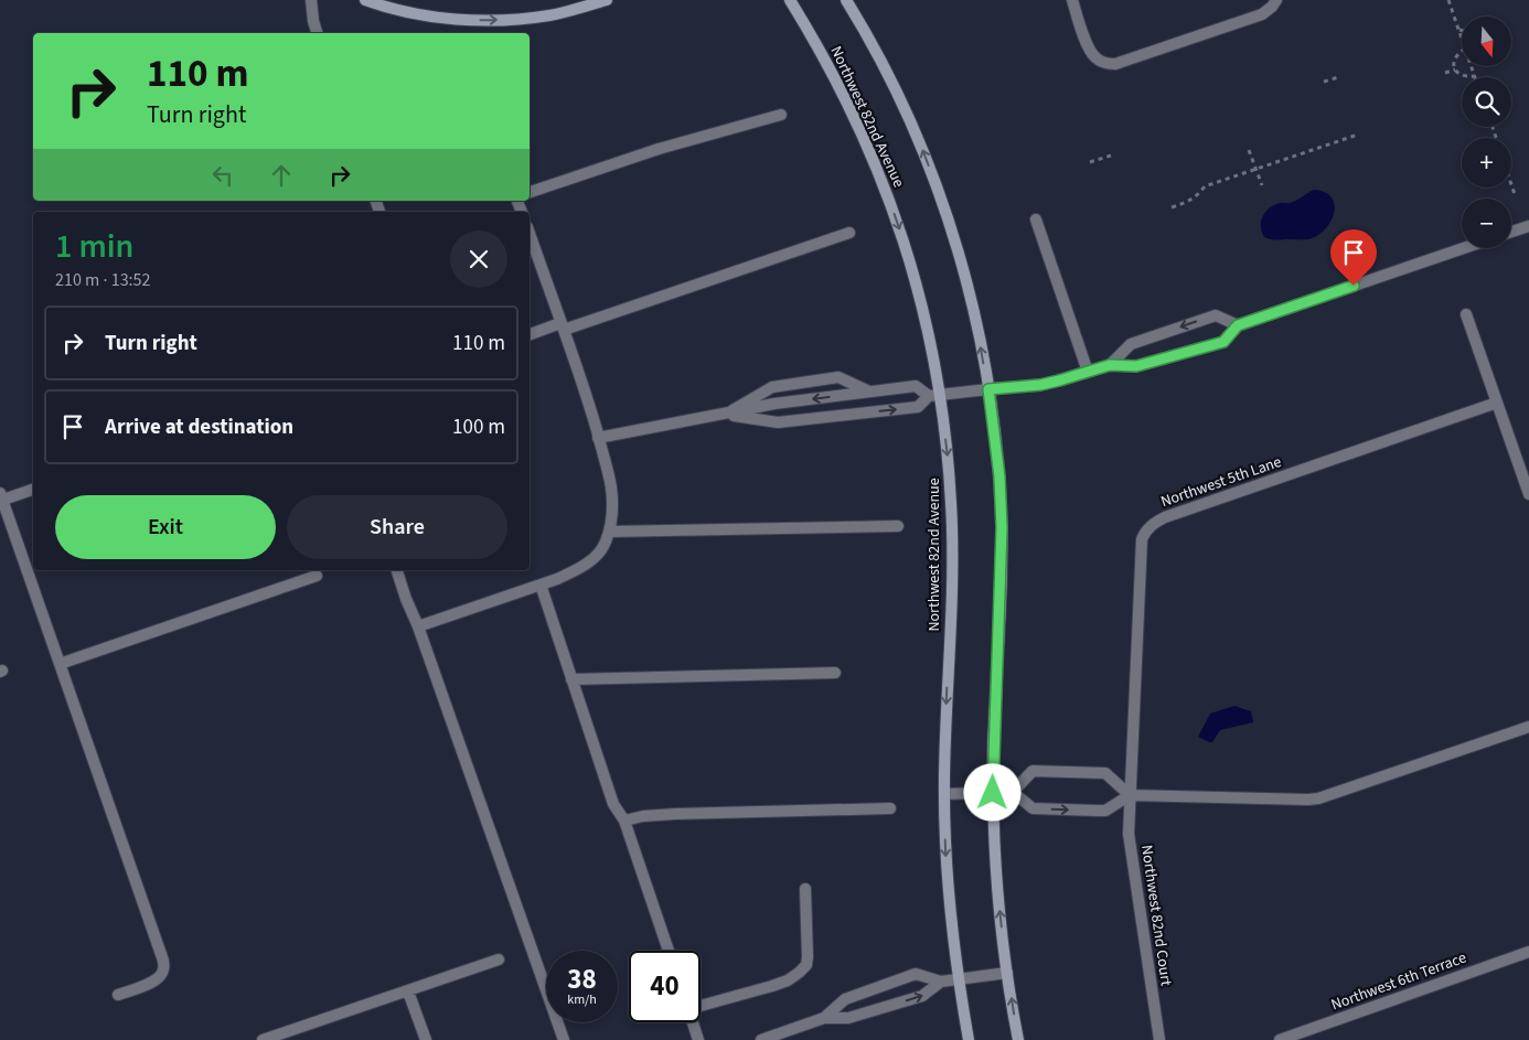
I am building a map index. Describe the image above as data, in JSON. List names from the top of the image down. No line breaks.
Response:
{"streets":{"street":["Northwest 82nd Avenue","Northwest 5th Lane","Northwest 82nd Court","Northwest 6th Terrace"]},"crossings":[["Northwest 5th Lane","Northwest 82nd Court"]],"north":"bottom","page":{"map_buttons":["+","−"],"turn":["110 m","Turn right"],"heading":["1 min","210 m · 13:52"],"list":[{"name":"Turn right","value":"110 m"},{"name":"Arrive at destination","value":"100 m"}],"buttons":["Exit","Share"],"speed":"38 km/h","limit":"40"}}
